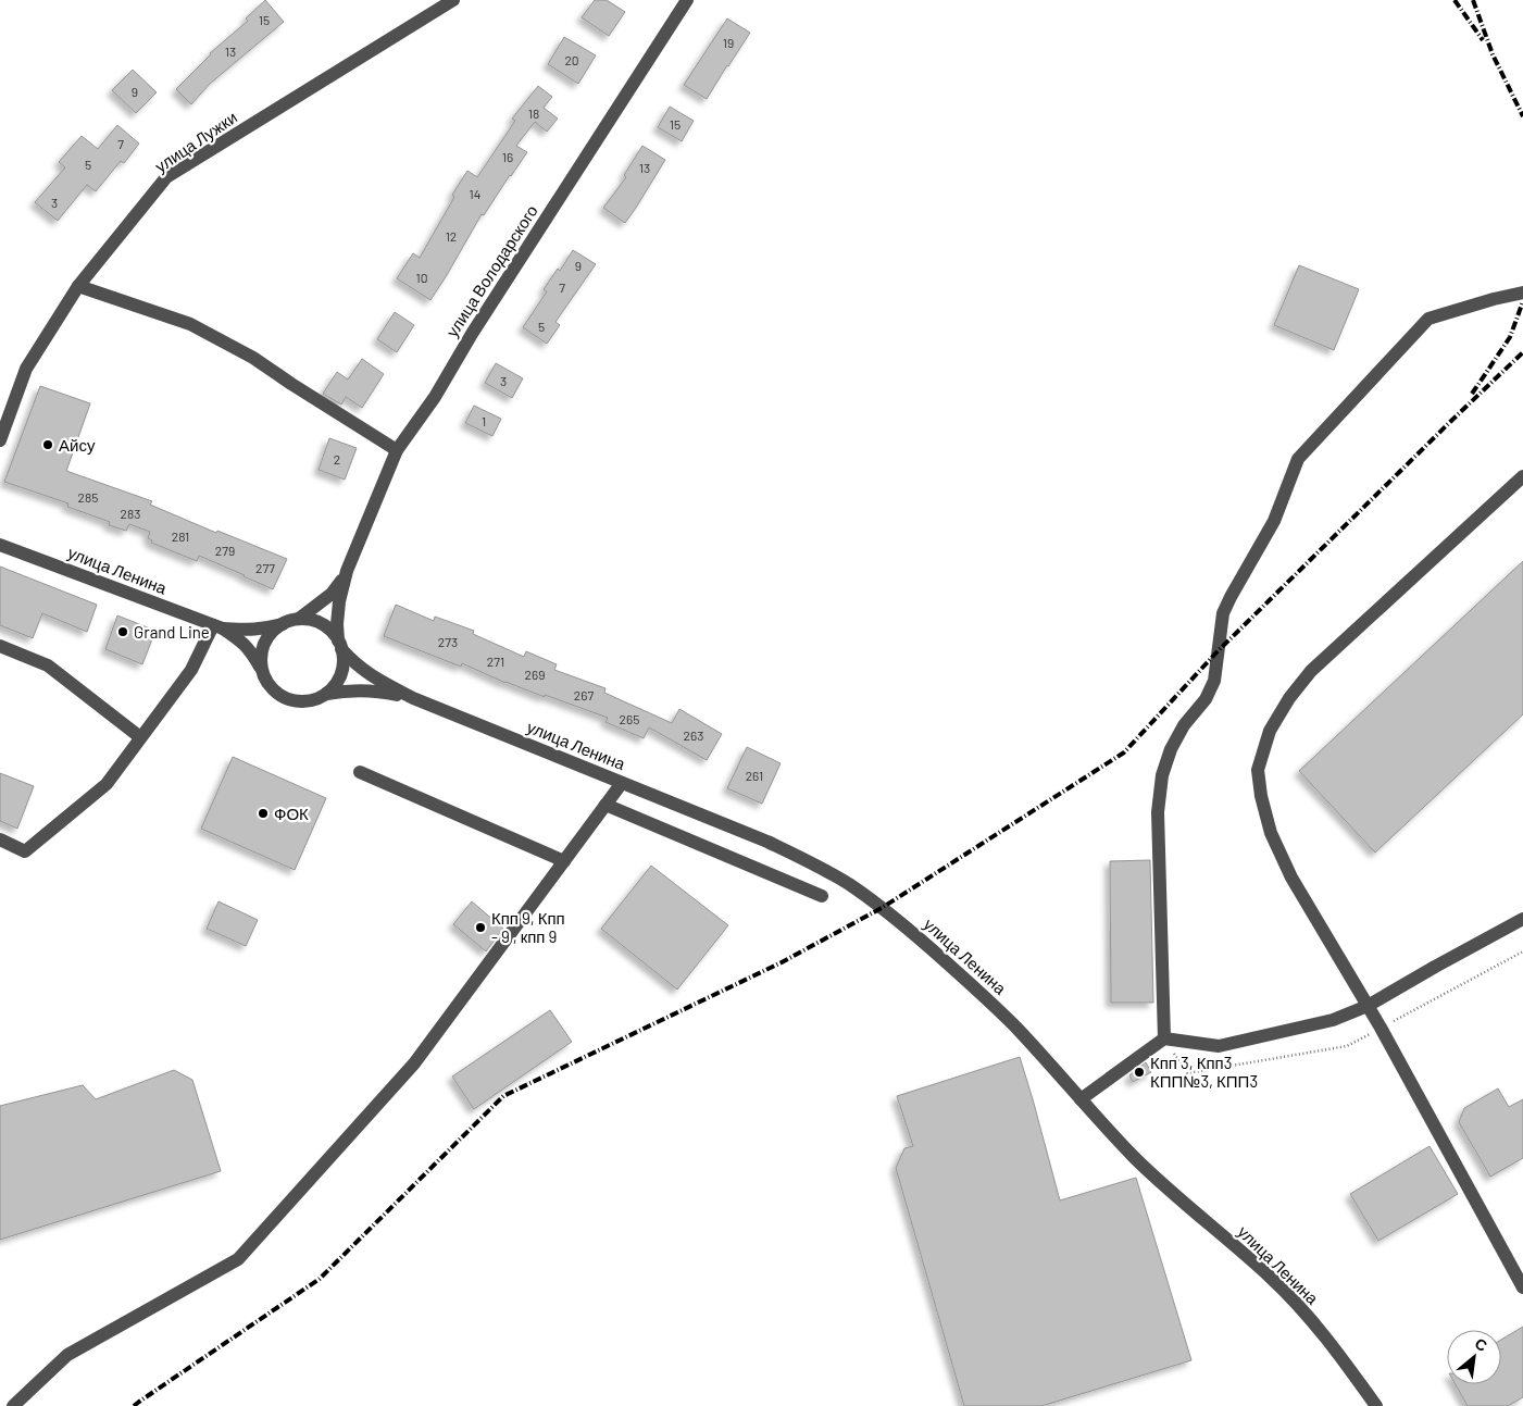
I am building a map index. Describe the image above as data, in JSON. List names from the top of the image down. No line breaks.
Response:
{"streets":{"street":["улица Лужки","улица Володарского","улица Ленина"]},"places":["Айсу","Grand Line","ФОК","Кпп 9, Кпп - 9 , кпп 9","Кпп 3, Кпп3 КПП№3, КПП3"],"house_numbers":["15","19","13","20","9","18","15","7","16","5","13","14","3","12","9","10","7","5","3","1","2","285","283","281","279","277","273","271","269","267","265","263","261"],"north":"top right"}
